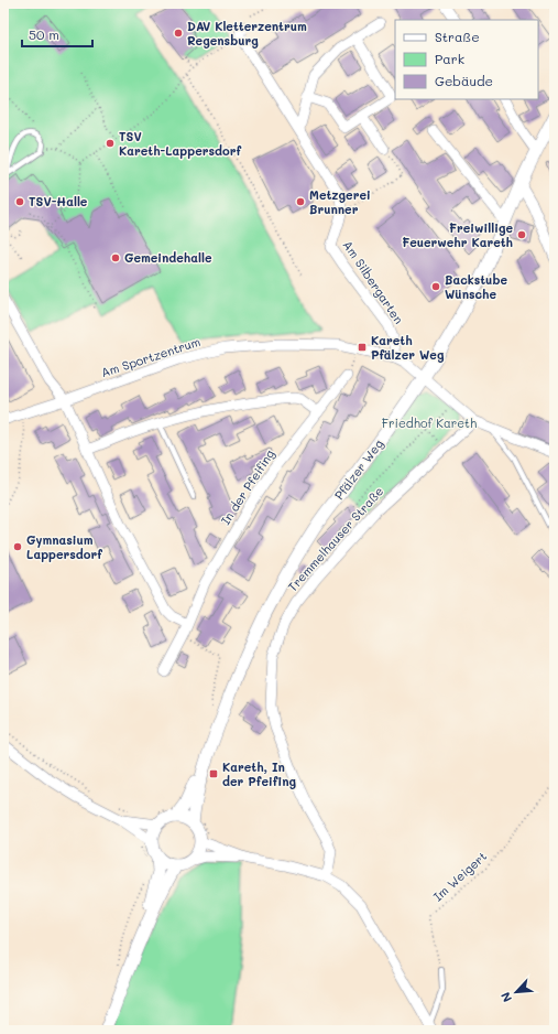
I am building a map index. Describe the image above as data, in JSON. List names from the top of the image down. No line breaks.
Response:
{"streets":{"street":["Am Silbergarten","Am Sportzentrum","Pfälzer Weg","In der Pfeifing","Tremmelhauser Straße"],"path":["Im Weigert"]},"crossings":[["Am Silbergarten","Am Sportzentrum"],["Am Sportzentrum","Pfälzer Weg"]],"parks":["Friedhof Kareth"],"places":{"other":["DAV Kletterzentrum Regensburg","TSV Kareth-Lappersdorf","TSV-Halle","Metzgerei Brunner","Freiwillige Feuerwehr Kareth","Gemeindehalle","Backstube Wünsche","Gymnasium Lappersdorf"],"transit":["Kareth Pfälzer Weg","Kareth, In der Pfeifing"]},"legend":["Straße","Park","Gebäude"],"scale_bar":"50 m","north":"bottom left"}
